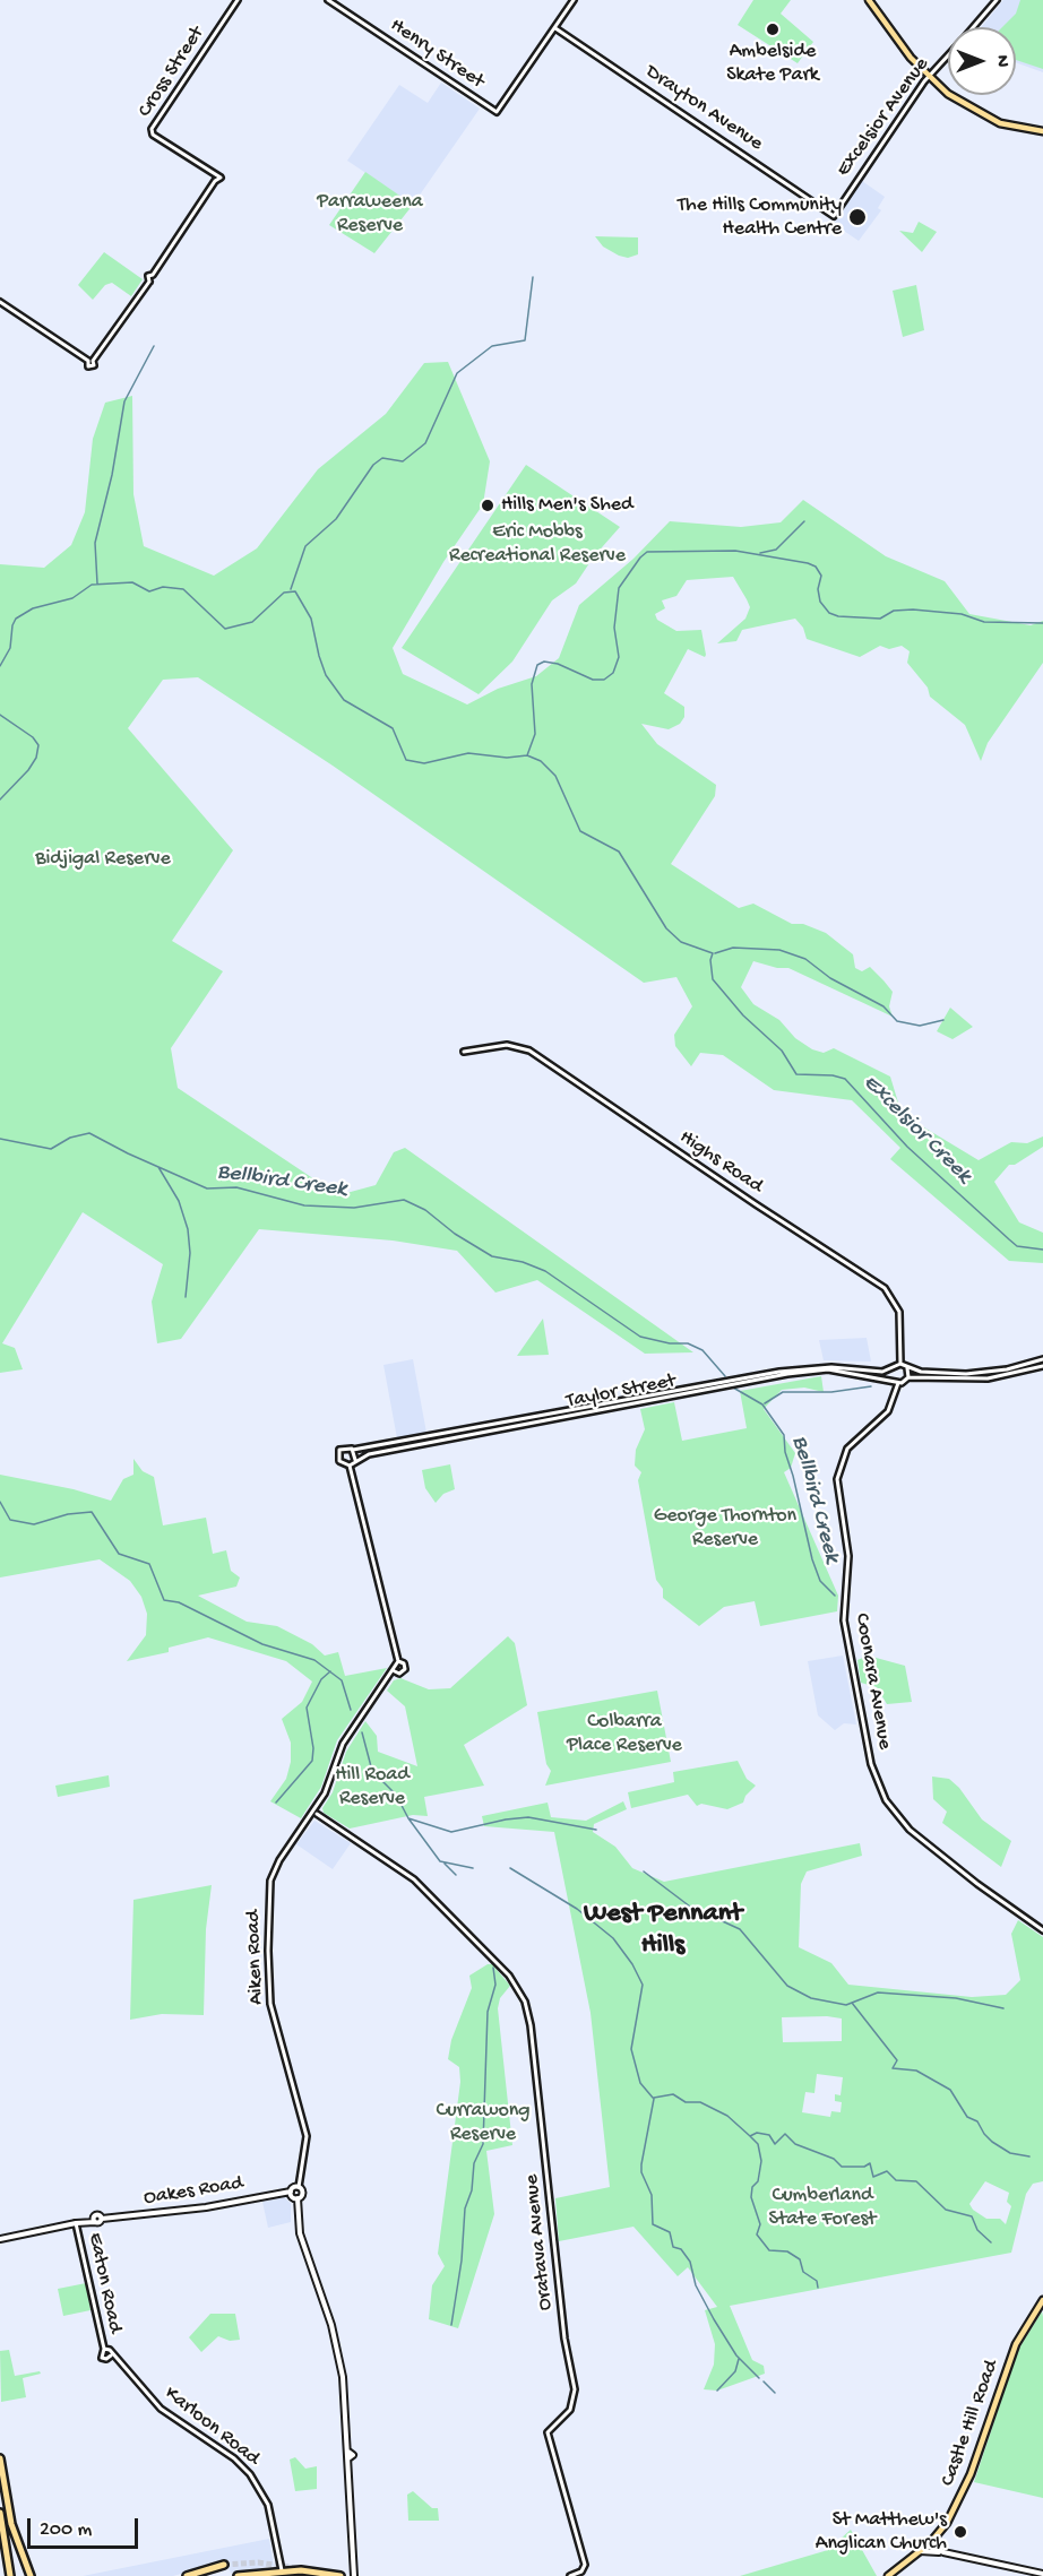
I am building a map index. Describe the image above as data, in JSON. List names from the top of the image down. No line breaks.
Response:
{"streets":{"main road":["Oakes Road","Castle Hill Road"],"street":["Henry Street","Cross Street","Drayton Avenue","Excelsior Avenue","Highs Road","Taylor Street","Coonara Avenue","Aiken Road","Oratava Avenue","Eaton Road","Karloon Road"]},"crossings":[["Henry Street","Drayton Avenue"],["Drayton Avenue","Excelsior Avenue"],["Highs Road","Taylor Street"],["Highs Road","Coonara Avenue"],["Taylor Street","Coonara Avenue"],["Aiken Road","Oakes Road"],["Oakes Road","Eaton Road"]],"districts":["West Pennant Hills"],"water":["Excelsior Creek","Bellbird Creek"],"parks":["Parraweena Reserve","Eric Mobbs Recreational Reserve","Bidjigal Reserve","George Thornton Reserve","Colbarra Place Reserve","Hill Road Reserve","Currawong Reserve","Cumberland State Forest"],"places":["Ambelside Skate Park","The Hills Community Health Centre","Hills Men's Shed","St Matthew's Anglican Church"],"scale_bar":"200 m","north":"right"}
